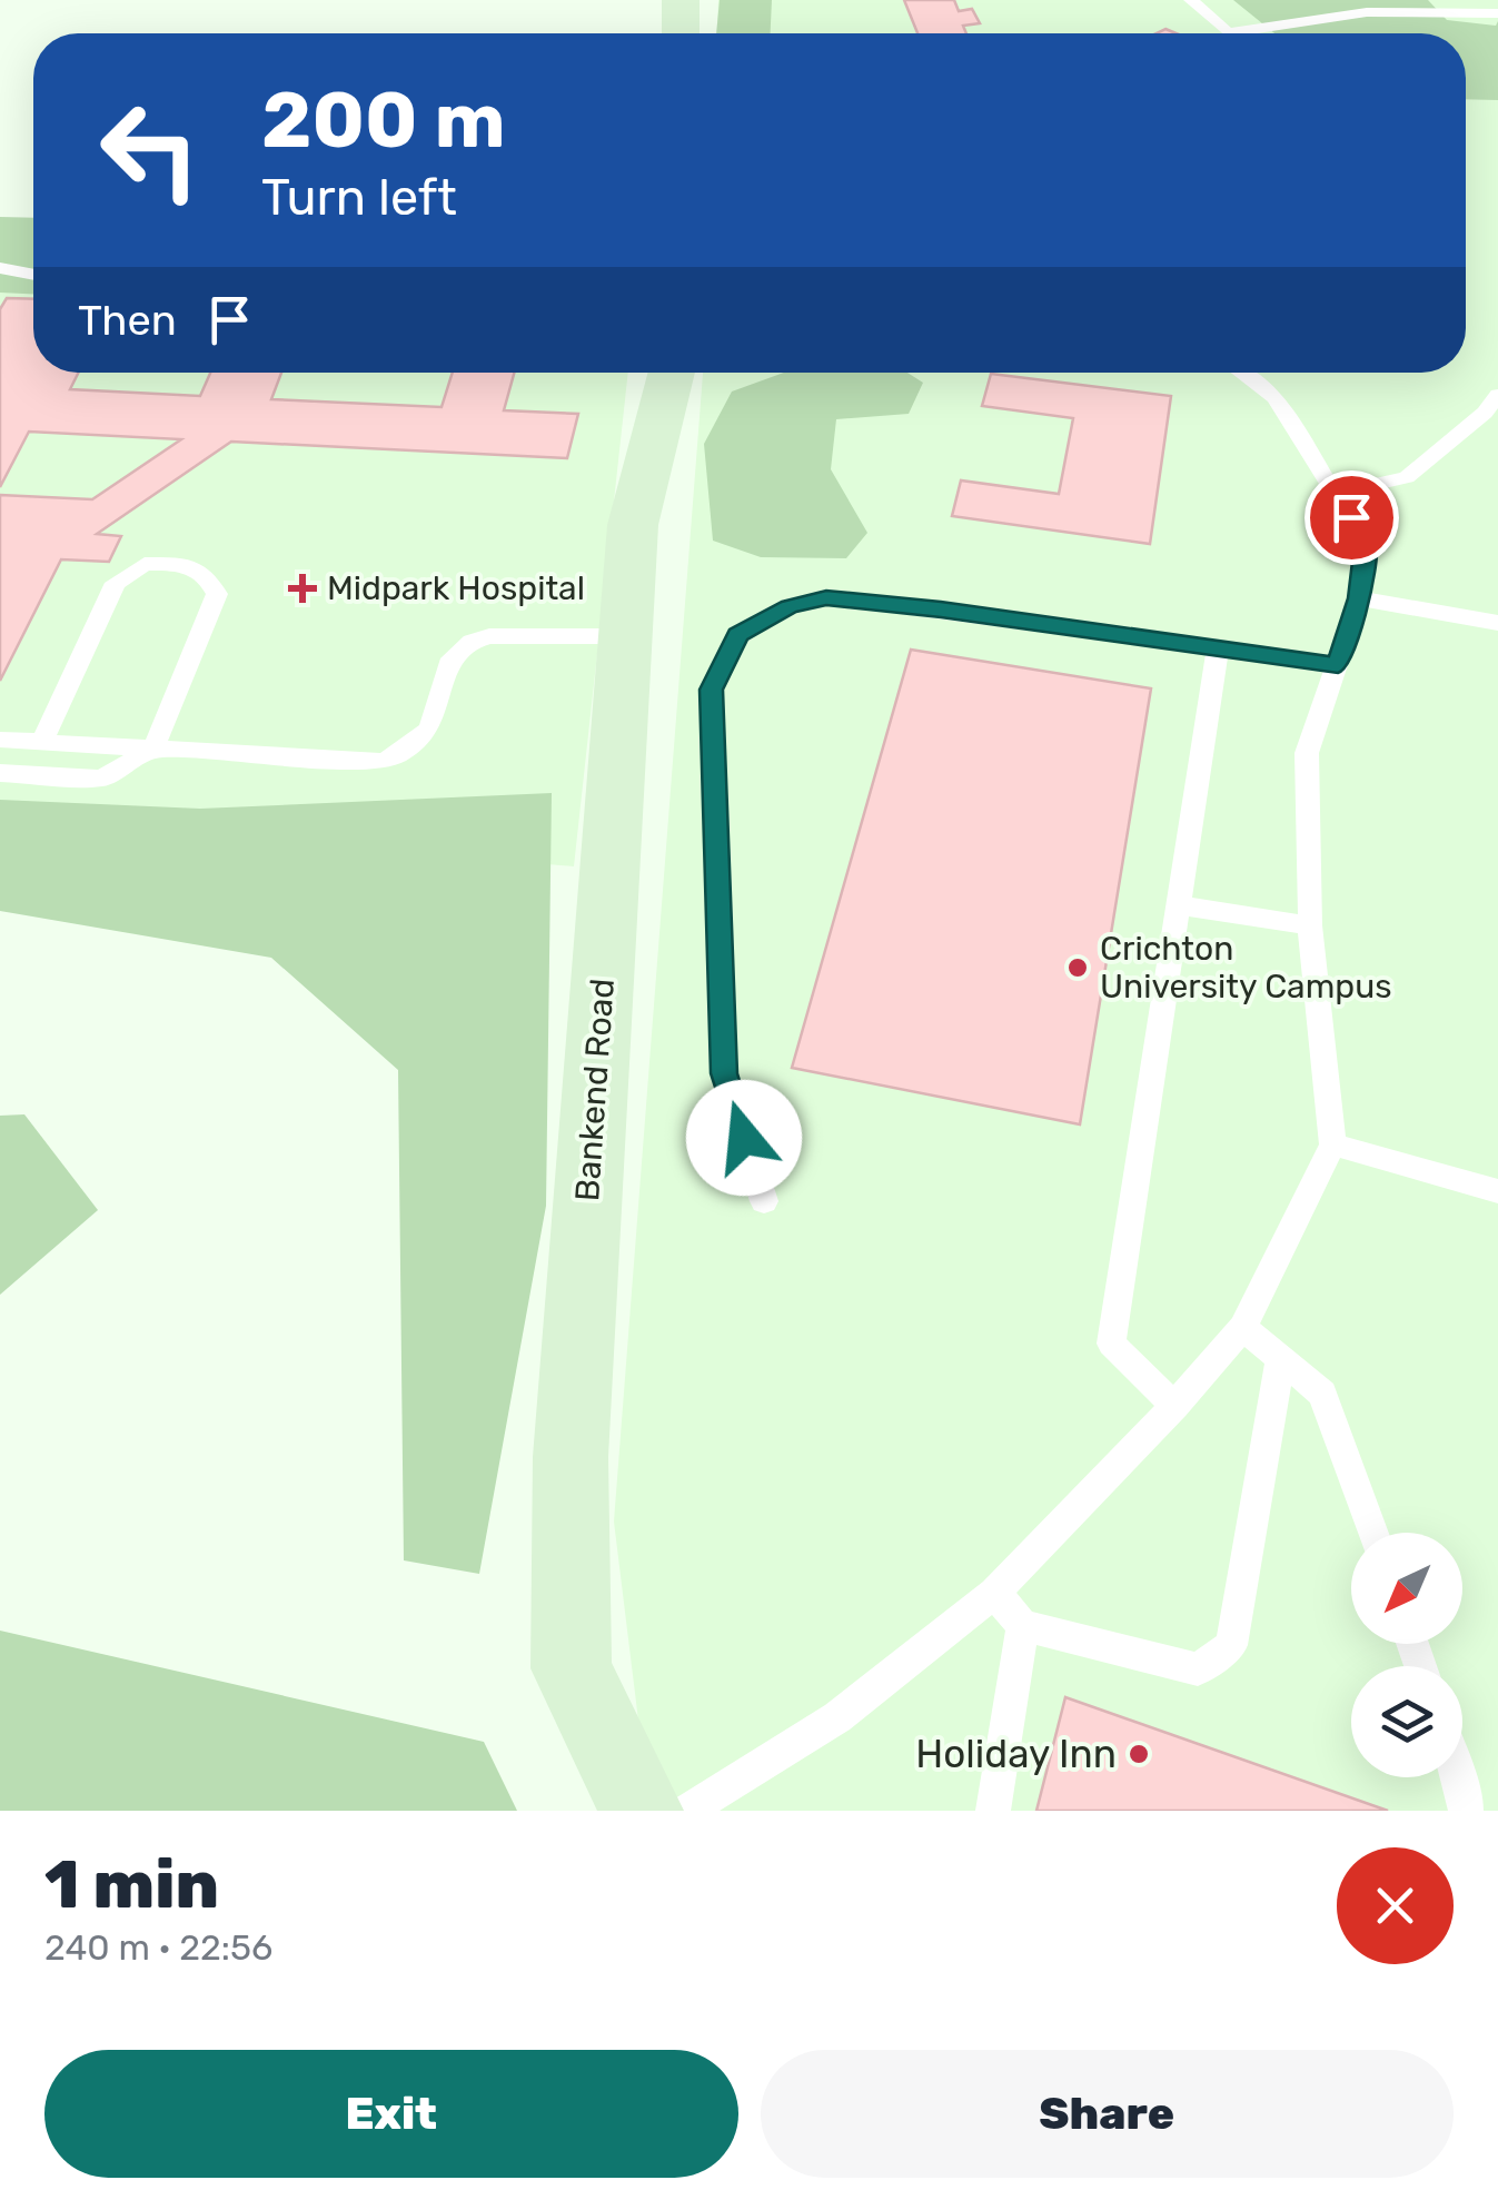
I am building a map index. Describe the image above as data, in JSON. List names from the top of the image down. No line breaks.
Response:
{"streets":{"street":["Bankend Road"]},"places":{"health":["Midpark Hospital"],"other":["Crichton University Campus","Holiday Inn"]},"north":"bottom left","page":{"turn":["200 m","Turn left"],"then":"Then","heading":["1 min","240 m · 22:56"],"buttons":["Exit","Share"]}}
